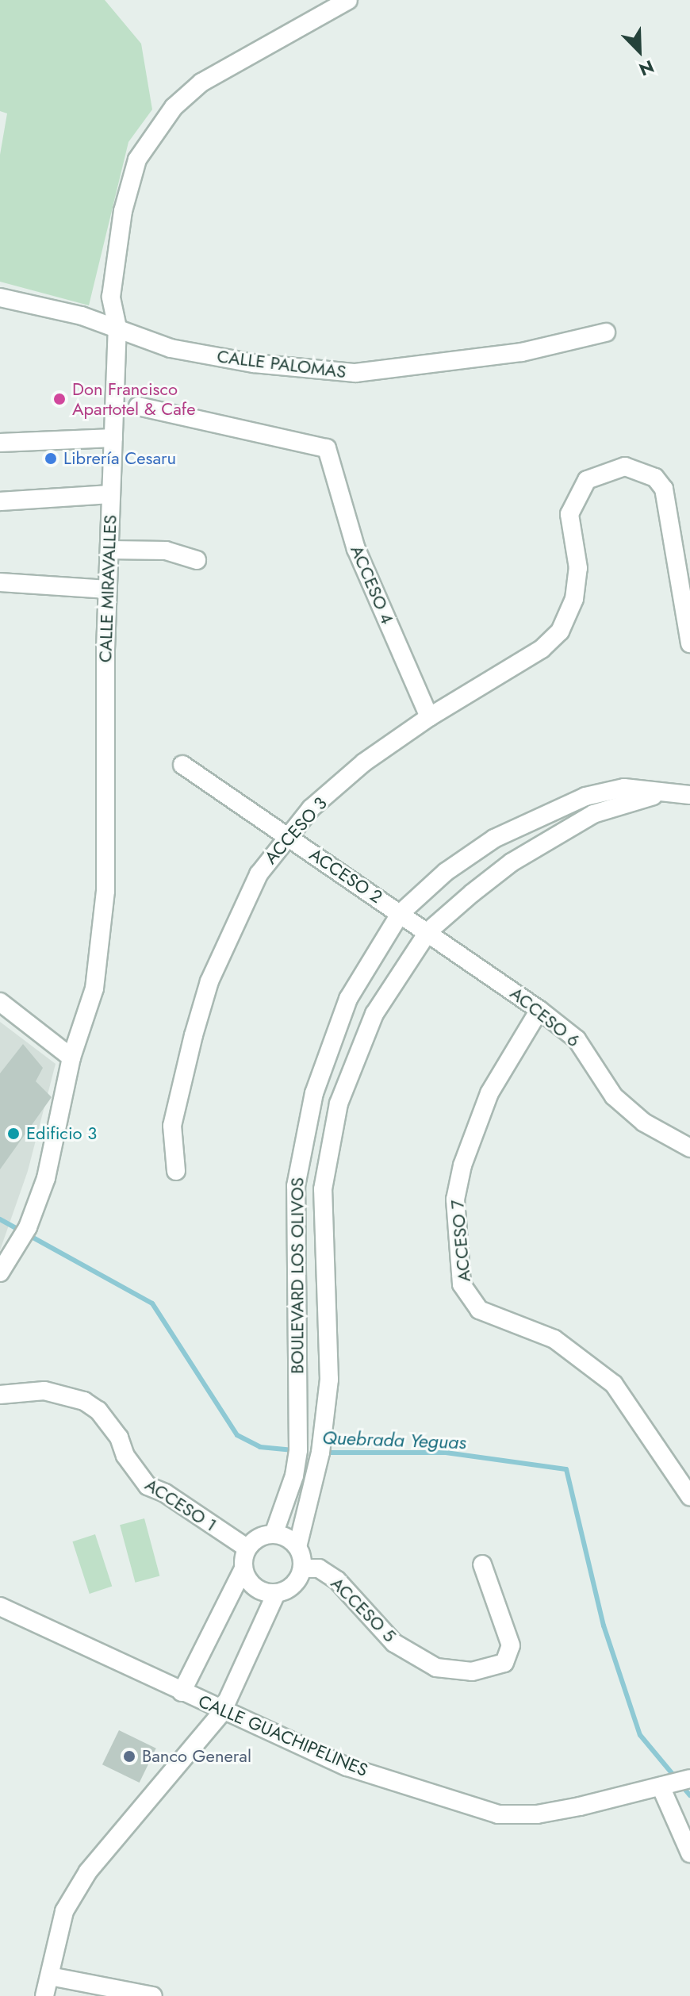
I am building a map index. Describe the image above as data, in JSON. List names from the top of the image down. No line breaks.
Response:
{"streets":{"street":["CALLE PALOMAS","ACCESO 4","CALLE MIRAVALLES","ACCESO 3","ACCESO 2","ACCESO 6","ACCESO 7","BOULEVARD LOS OLIVOS","ACCESO 1","ACCESO 5","CALLE GUACHIPELINES"]},"crossings":[["CALLE PALOMAS","CALLE MIRAVALLES"],["ACCESO 4","ACCESO 3"],["ACCESO 3","ACCESO 2"],["ACCESO 2","ACCESO 6"],["ACCESO 2","BOULEVARD LOS OLIVOS"],["ACCESO 6","ACCESO 7"],["ACCESO 6","BOULEVARD LOS OLIVOS"],["BOULEVARD LOS OLIVOS","ACCESO 1"],["BOULEVARD LOS OLIVOS","ACCESO 5"],["ACCESO 1","ACCESO 5"]],"water":["Quebrada Yeguas"],"places":["Don Francisco Apartotel & Cafe","Librería Cesaru","Edificio 3","Banco General"],"north":"bottom right"}
